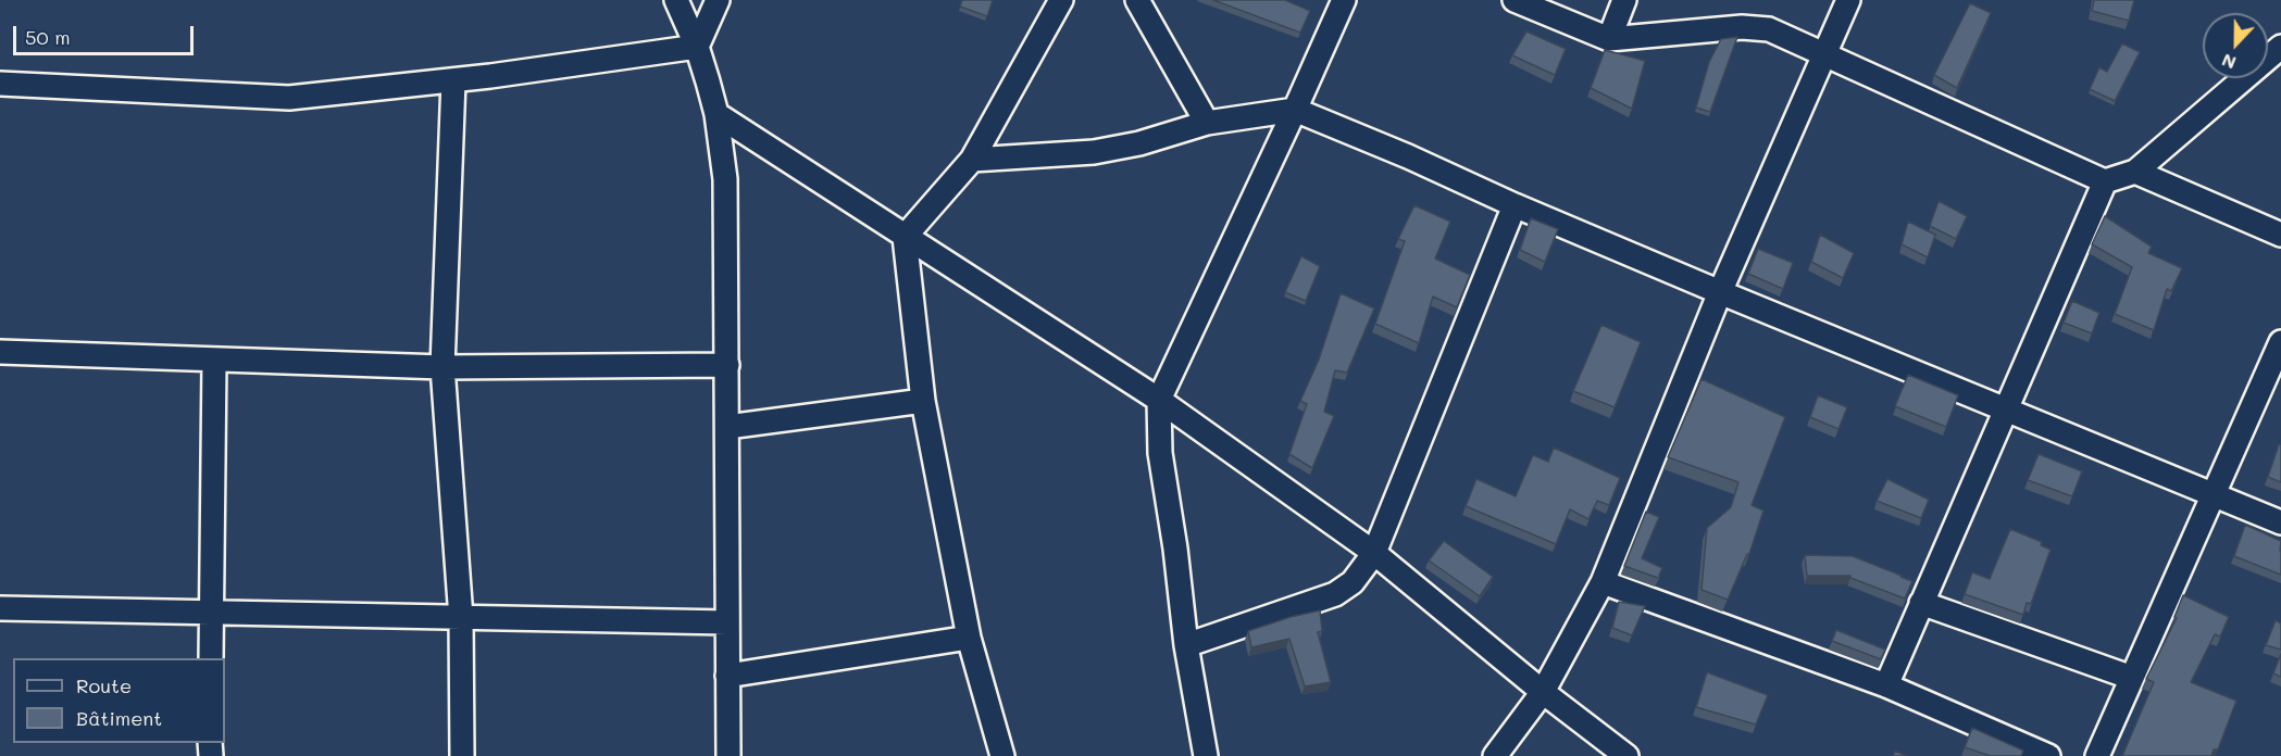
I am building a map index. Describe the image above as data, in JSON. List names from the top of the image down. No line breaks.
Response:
{"legend":["Route","Bâtiment"],"scale_bar":"50 m","north":"bottom"}
